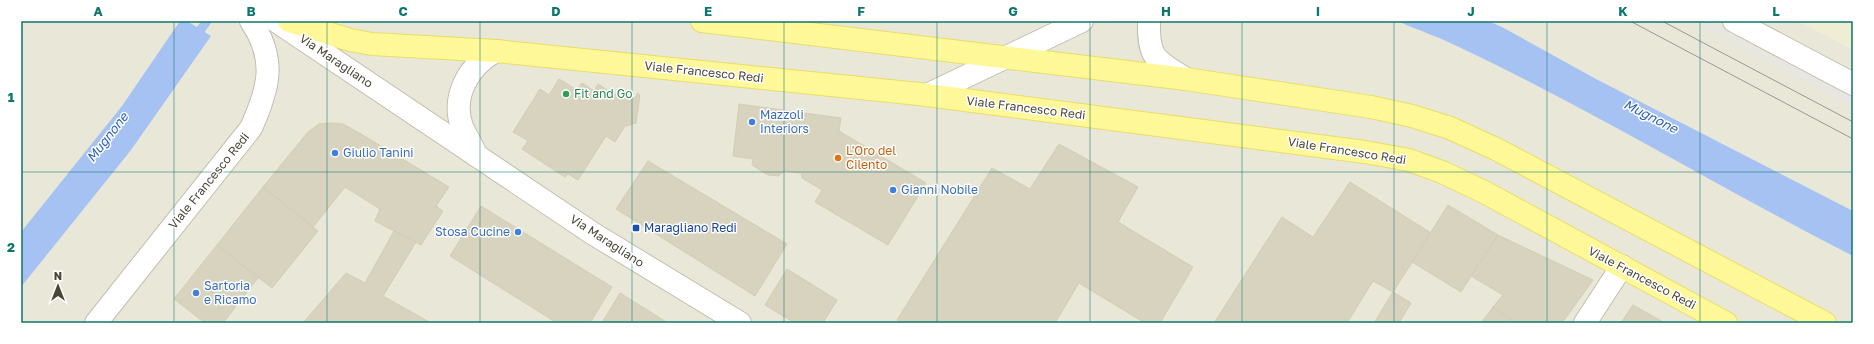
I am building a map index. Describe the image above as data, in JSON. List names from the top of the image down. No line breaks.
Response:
{"streets":{"main road":["Viale Francesco Redi"],"street":["Via Maragliano"]},"crossings":[["Via Maragliano","Viale Francesco Redi"]],"water":["Mugnone"],"places":{"other":["Fit and Go","Mazzoli Interiors","Giulio Tanini","L'Oro del Cilento","Gianni Nobile","Stosa Cucine","Sartoria e Ricamo"],"transit":["Maragliano Redi"]},"north":"top","grid":{"columns":["A","B","C","D","E","F","G","H","I","J","K","L"],"rows":["1","2"]}}
